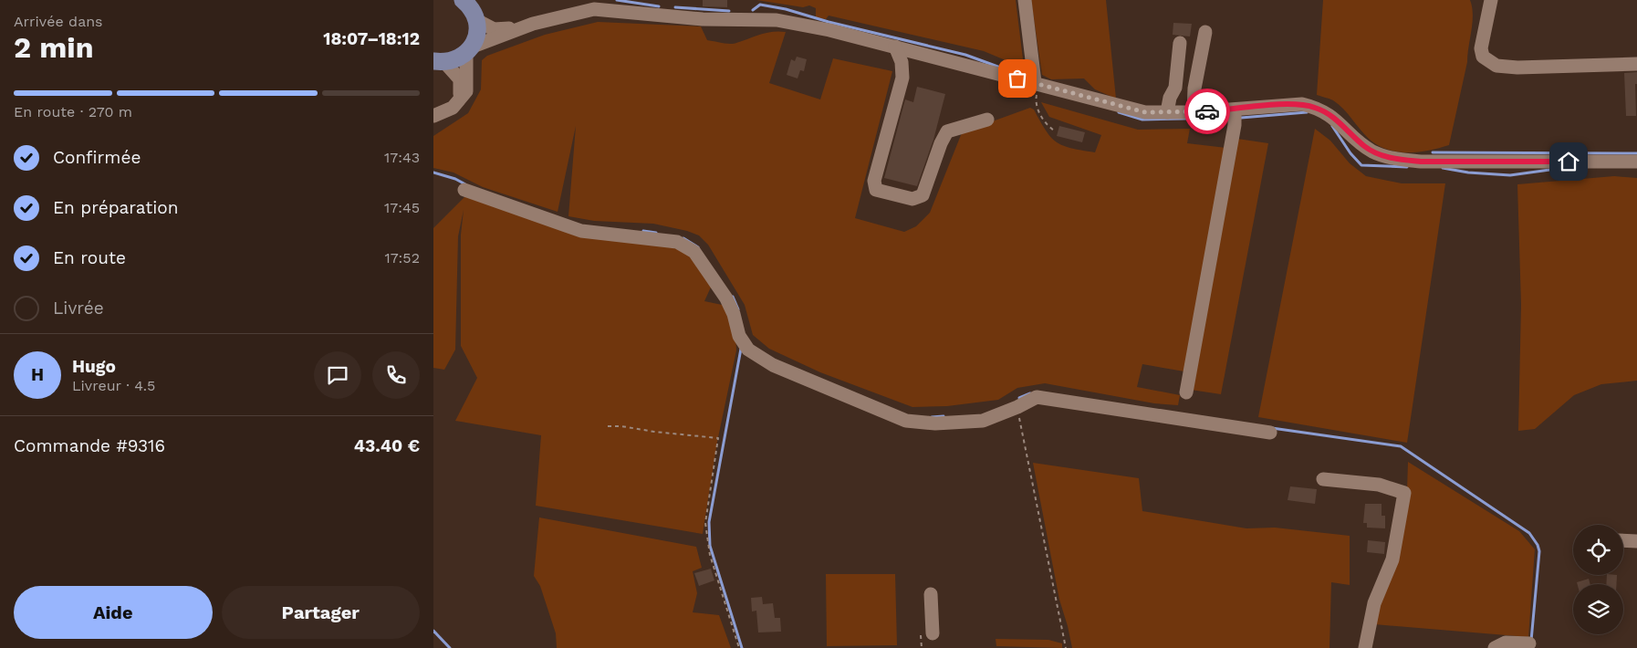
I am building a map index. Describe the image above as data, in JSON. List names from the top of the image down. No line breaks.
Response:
{"page":{"heading":["2 min","Arrivée dans","18:07–18:12"],"panel":["Hugo","Livreur · 4.5","Commande #9316","43.40 €"],"bar":"En route · 270 m","list":[["Confirmée","17:43"],["En préparation","17:45"],["En route","17:52"],"Livrée"],"round":"H","buttons":["Aide","Partager"]}}
